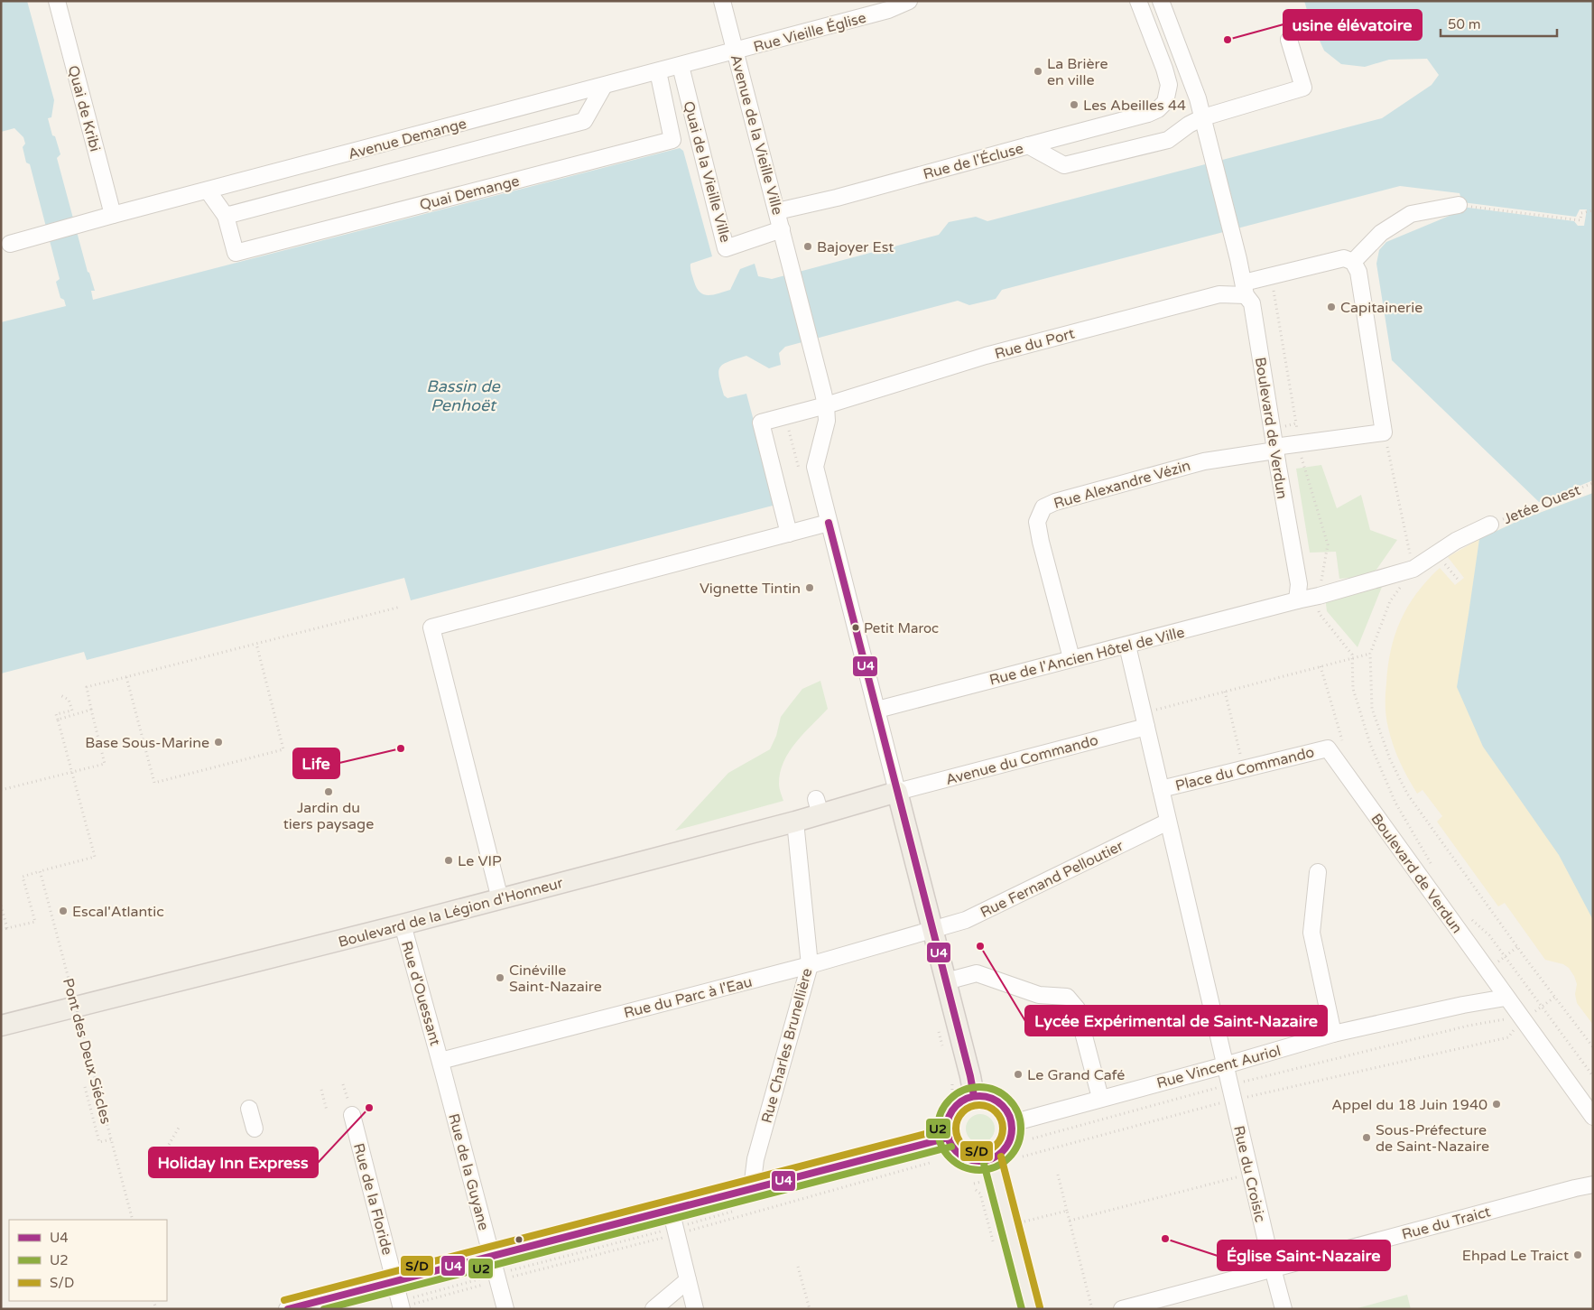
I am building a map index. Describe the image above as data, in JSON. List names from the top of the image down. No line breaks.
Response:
{"streets":{"main road":["Boulevard de la Légion d'Honneur"],"street":["Rue Vieille Église","Quai de Kribi","Avenue de la Vieille Ville","Avenue Demange","Rue de l'Écluse","Quai de la Vieille Ville","Quai Demange","Rue du Port","Boulevard de Verdun","Rue Alexandre Vézin","Rue de l'Ancien Hôtel de Ville","Avenue du Commando","Place du Commando","Rue Fernand Pelloutier","Rue d'Ouessant","Rue du Parc à l'Eau","Rue Charles Brunellière","Rue Vincent Auriol","Rue de la Guyane","Rue du Croisic","Rue de la Floride","Rue du Traict"],"path":["Jetée Ouest","Pont des Deux Siécles"]},"crossings":[["Rue Vieille Église","Avenue de la Vieille Ville"],["Rue Vieille Église","Avenue Demange"],["Quai de Kribi","Avenue Demange"],["Avenue de la Vieille Ville","Avenue Demange"],["Avenue de la Vieille Ville","Rue de l'Écluse"],["Avenue de la Vieille Ville","Quai de la Vieille Ville"],["Avenue de la Vieille Ville","Rue du Port"],["Avenue de la Vieille Ville","Rue de l'Ancien Hôtel de Ville"],["Avenue de la Vieille Ville","Avenue du Commando"],["Avenue de la Vieille Ville","Boulevard de la Légion d'Honneur"],["Avenue Demange","Quai de la Vieille Ville"],["Avenue Demange","Quai Demange"],["Rue du Port","Boulevard de Verdun"],["Boulevard de Verdun","Rue Alexandre Vézin"],["Boulevard de Verdun","Rue de l'Ancien Hôtel de Ville"],["Boulevard de Verdun","Place du Commando"],["Boulevard de Verdun","Rue Vincent Auriol"],["Rue Alexandre Vézin","Rue de l'Ancien Hôtel de Ville"],["Jetée Ouest","Rue de l'Ancien Hôtel de Ville"],["Rue de l'Ancien Hôtel de Ville","Place du Commando"],["Avenue du Commando","Place du Commando"],["Avenue du Commando","Boulevard de la Légion d'Honneur"],["Place du Commando","Rue Fernand Pelloutier"],["Place du Commando","Rue Vincent Auriol"],["Place du Commando","Rue du Croisic"],["Rue Fernand Pelloutier","Rue du Parc à l'Eau"],["Boulevard de la Légion d'Honneur","Rue d'Ouessant"],["Boulevard de la Légion d'Honneur","Rue Charles Brunellière"],["Rue d'Ouessant","Rue du Parc à l'Eau"],["Rue d'Ouessant","Rue de la Guyane"],["Rue du Parc à l'Eau","Rue Charles Brunellière"],["Rue du Parc à l'Eau","Rue de la Guyane"],["Rue Vincent Auriol","Rue du Croisic"],["Rue du Croisic","Rue du Traict"]],"water":["Bassin de Penhoët"],"places":["usine élévatoire","La Brière en ville","Les Abeilles 44","Bajoyer Est","Capitainerie","Vignette Tintin","Petit Maroc","Base Sous-Marine","Life","Jardin du tiers paysage","Le VIP","Escal'Atlantic","Lycée Expérimental de Saint-Nazaire","Cinéville Saint-Nazaire","Le Grand Café","Appel du 18 Juin 1940","Holiday Inn Express","Sous-Préfecture de Saint-Nazaire","Église Saint-Nazaire","Ehpad Le Traict"],"lines":["transit line U4","transit line U2","transit line S/D"],"legend":["U4","U2","S/D"],"scale_bar":"50 m"}
